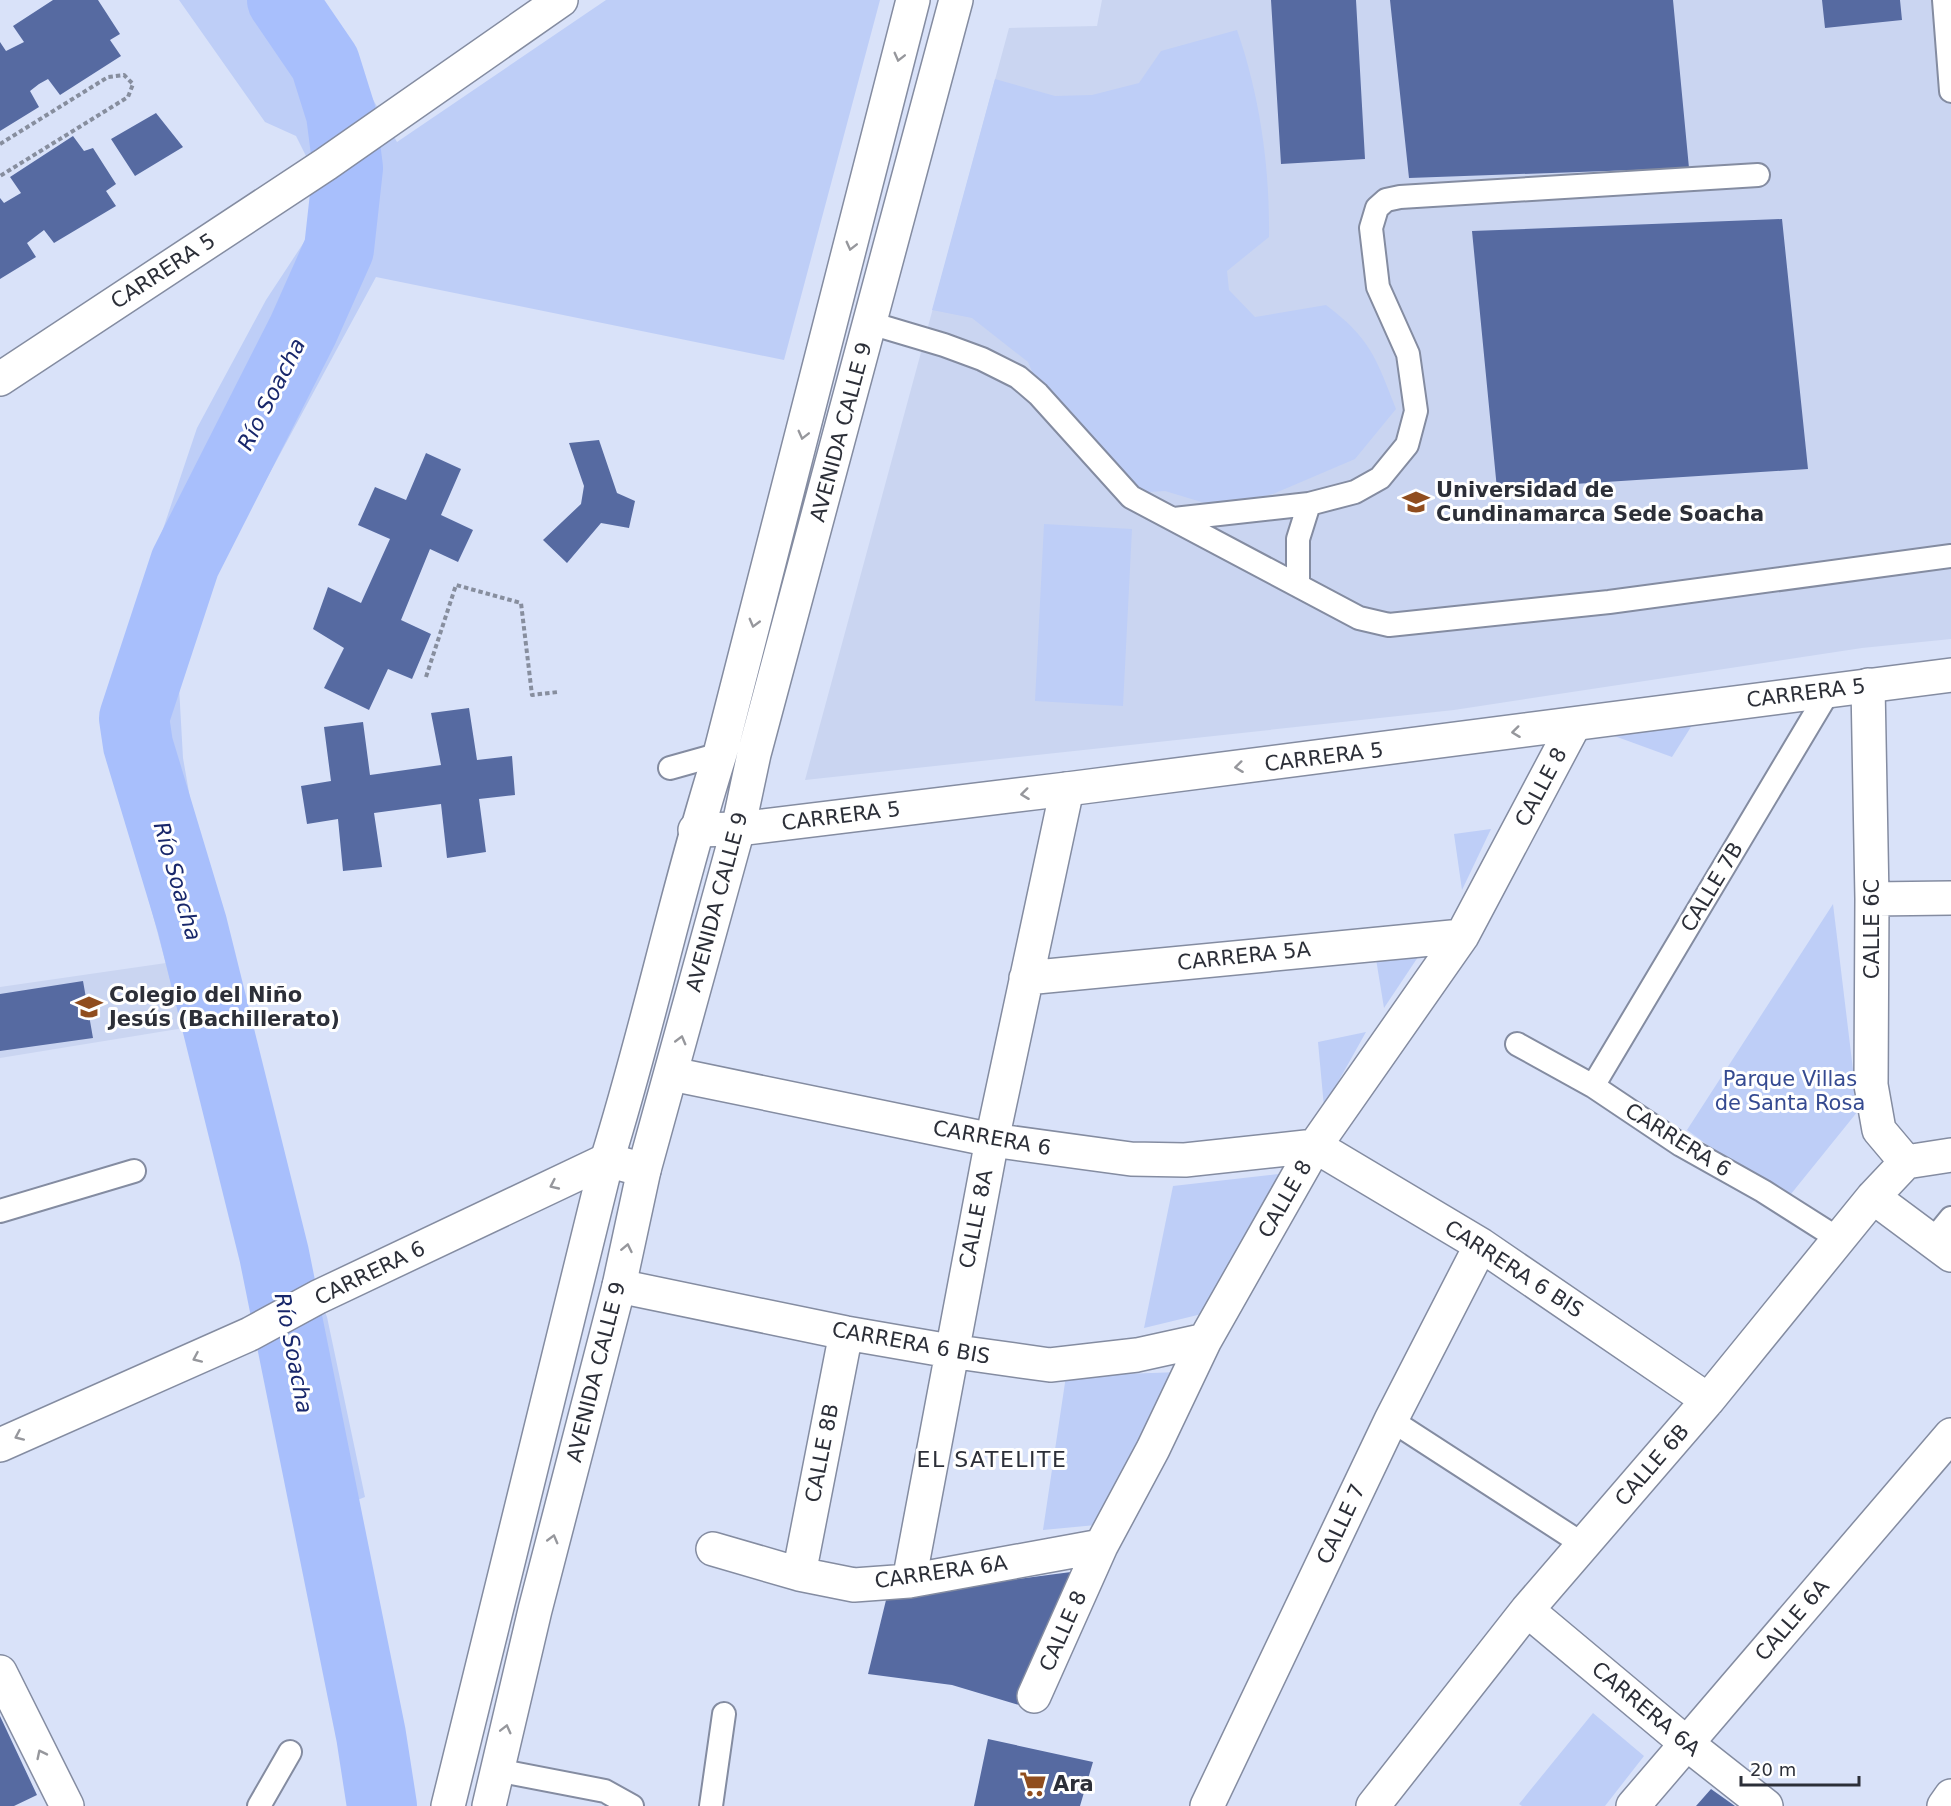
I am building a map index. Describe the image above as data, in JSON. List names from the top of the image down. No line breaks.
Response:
{"streets":{"street":["CARRERA 5","AVENIDA CALLE 9","CALLE 8","CALLE 6C","CARRERA 5A","CARRERA 6","CALLE 8A","CARRERA 6 BIS","CALLE 8B","CALLE 6B","CALLE 7","CARRERA 6A","CALLE 6A"],"lane":["CALLE 7B"]},"crossings":[["CARRERA 5","AVENIDA CALLE 9"],["CARRERA 5","CALLE 8"],["CARRERA 5","CALLE 7B"],["CARRERA 5","CALLE 6C"],["CARRERA 5","CALLE 8A"],["AVENIDA CALLE 9","CARRERA 6"],["AVENIDA CALLE 9","CARRERA 6 BIS"],["CALLE 8","CARRERA 5A"],["CALLE 8","CARRERA 6"],["CALLE 8","CARRERA 6 BIS"],["CALLE 8","CARRERA 6A"],["CALLE 7B","CARRERA 6"],["CALLE 6C","CALLE 6B"],["CARRERA 5A","CALLE 8A"],["CARRERA 6","CALLE 8A"],["CARRERA 6","CARRERA 6 BIS"],["CARRERA 6","CALLE 6B"],["CALLE 8A","CARRERA 6 BIS"],["CALLE 8A","CARRERA 6A"],["CARRERA 6 BIS","CALLE 8B"],["CARRERA 6 BIS","CALLE 6B"],["CARRERA 6 BIS","CALLE 7"],["CALLE 8B","CARRERA 6A"],["CALLE 6B","CARRERA 6A"],["CARRERA 6A","CALLE 6A"]],"one_way":["CARRERA 5","CARRERA 6"],"districts":["EL SATELITE"],"water":["Río Soacha"],"parks":["Parque Villas de Santa Rosa"],"places":{"school or university":["Universidad de Cundinamarca Sede Soacha","Colegio del Niño Jesús (Bachillerato)"],"supermarket":["Ara"]},"scale_bar":"20 m"}
